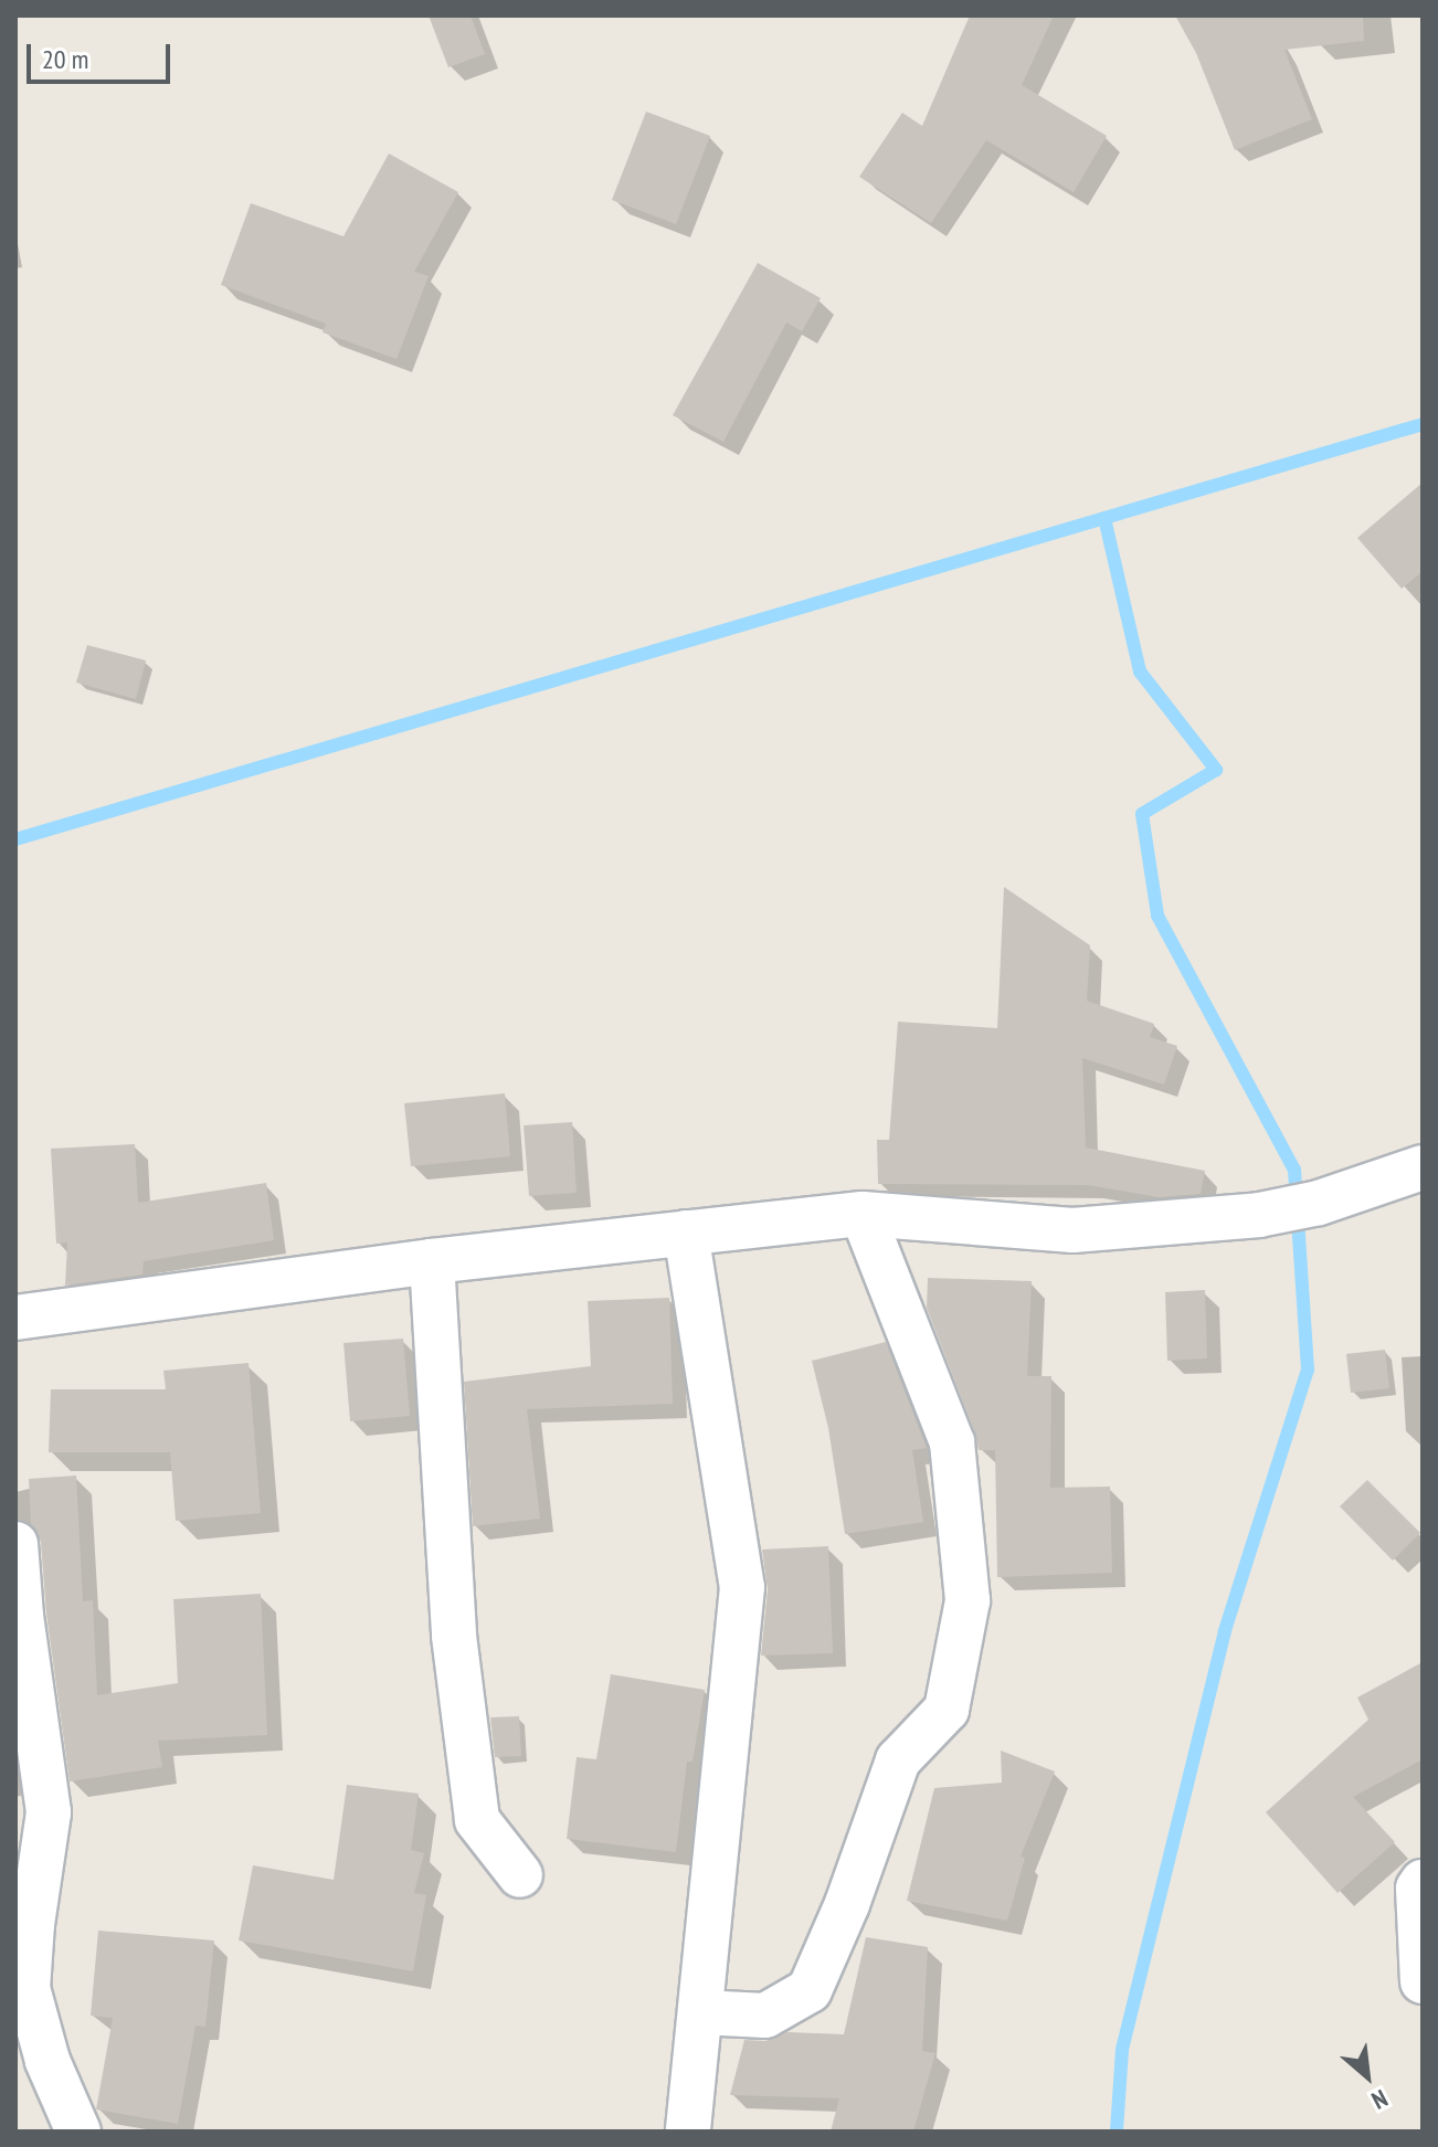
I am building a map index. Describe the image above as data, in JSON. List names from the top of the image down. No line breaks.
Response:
{"scale_bar":"20 m","north":"bottom right"}
